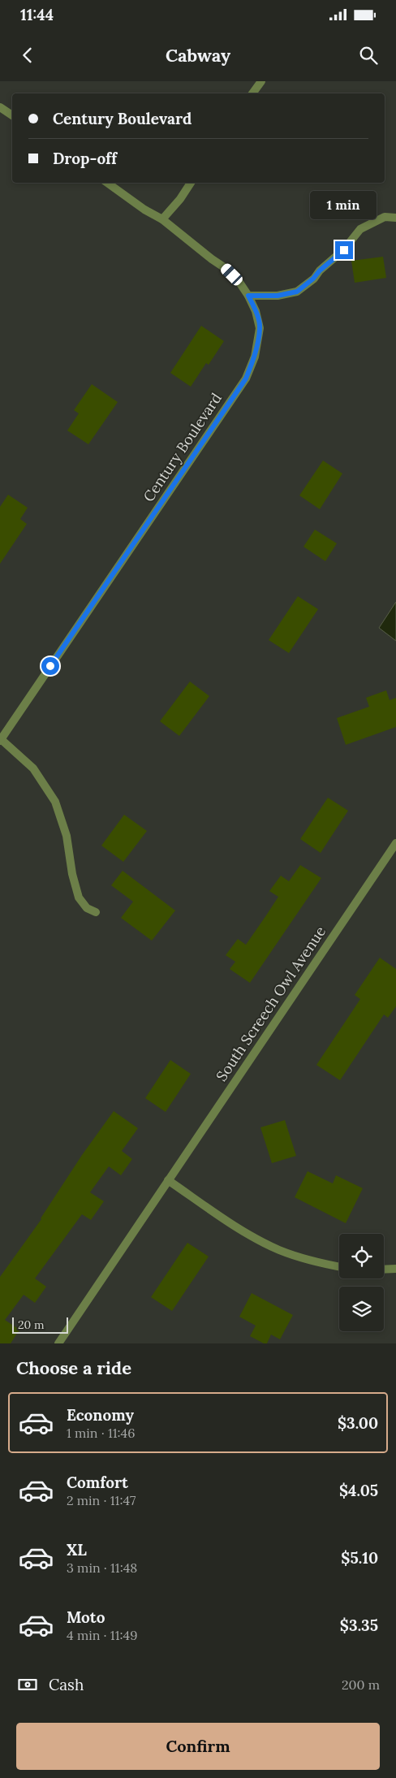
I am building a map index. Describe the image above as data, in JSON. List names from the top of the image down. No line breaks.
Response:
{"streets":{"street":["Century Boulevard","South Screech Owl Avenue"]},"scale_bar":"20 m","page":{"status":"11:44","header":"Cabway","banner":["Century Boulevard","Drop-off"],"bubble":"1 min","scale":"20 m","heading":"Choose a ride","list":[{"name":"Economy","note":"1 min · 11:46","value":"$3.00"},{"name":"Comfort","note":"2 min · 11:47","value":"$4.05"},{"name":"XL","note":"3 min · 11:48","value":"$5.10"},{"name":"Moto","note":"4 min · 11:49","value":"$3.35"}],"pay":["Cash","200 m"],"buttons":"Confirm"}}
